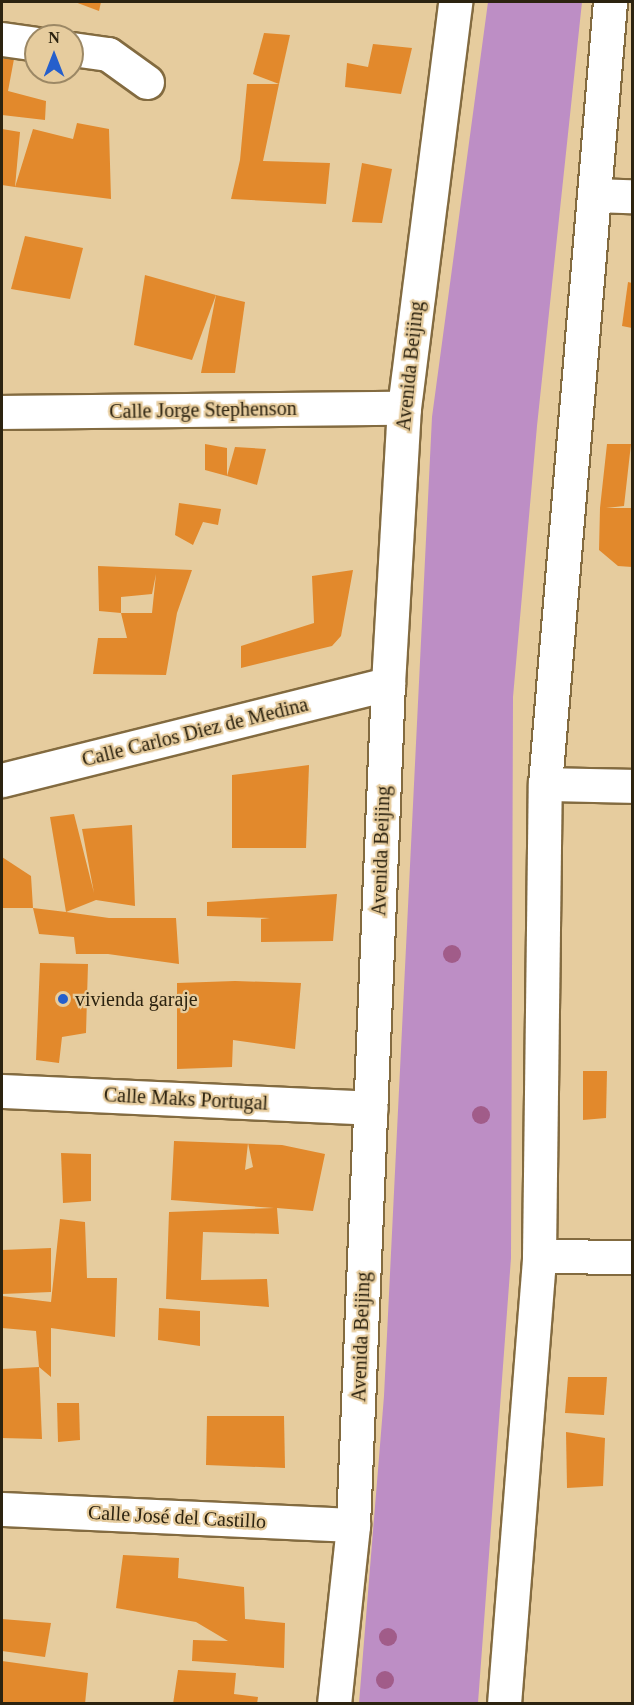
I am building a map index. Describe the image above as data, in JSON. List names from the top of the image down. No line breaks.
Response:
{"streets":{"street":["Avenida Beijing","Calle Jorge Stephenson","Calle Carlos Diez de Medina","Calle Maks Portugal","Calle José del Castillo"]},"crossings":[["Avenida Beijing","Calle Jorge Stephenson"],["Avenida Beijing","Calle Carlos Diez de Medina"],["Avenida Beijing","Calle Maks Portugal"],["Avenida Beijing","Calle José del Castillo"]],"places":["vivienda garaje"],"north":"top"}
